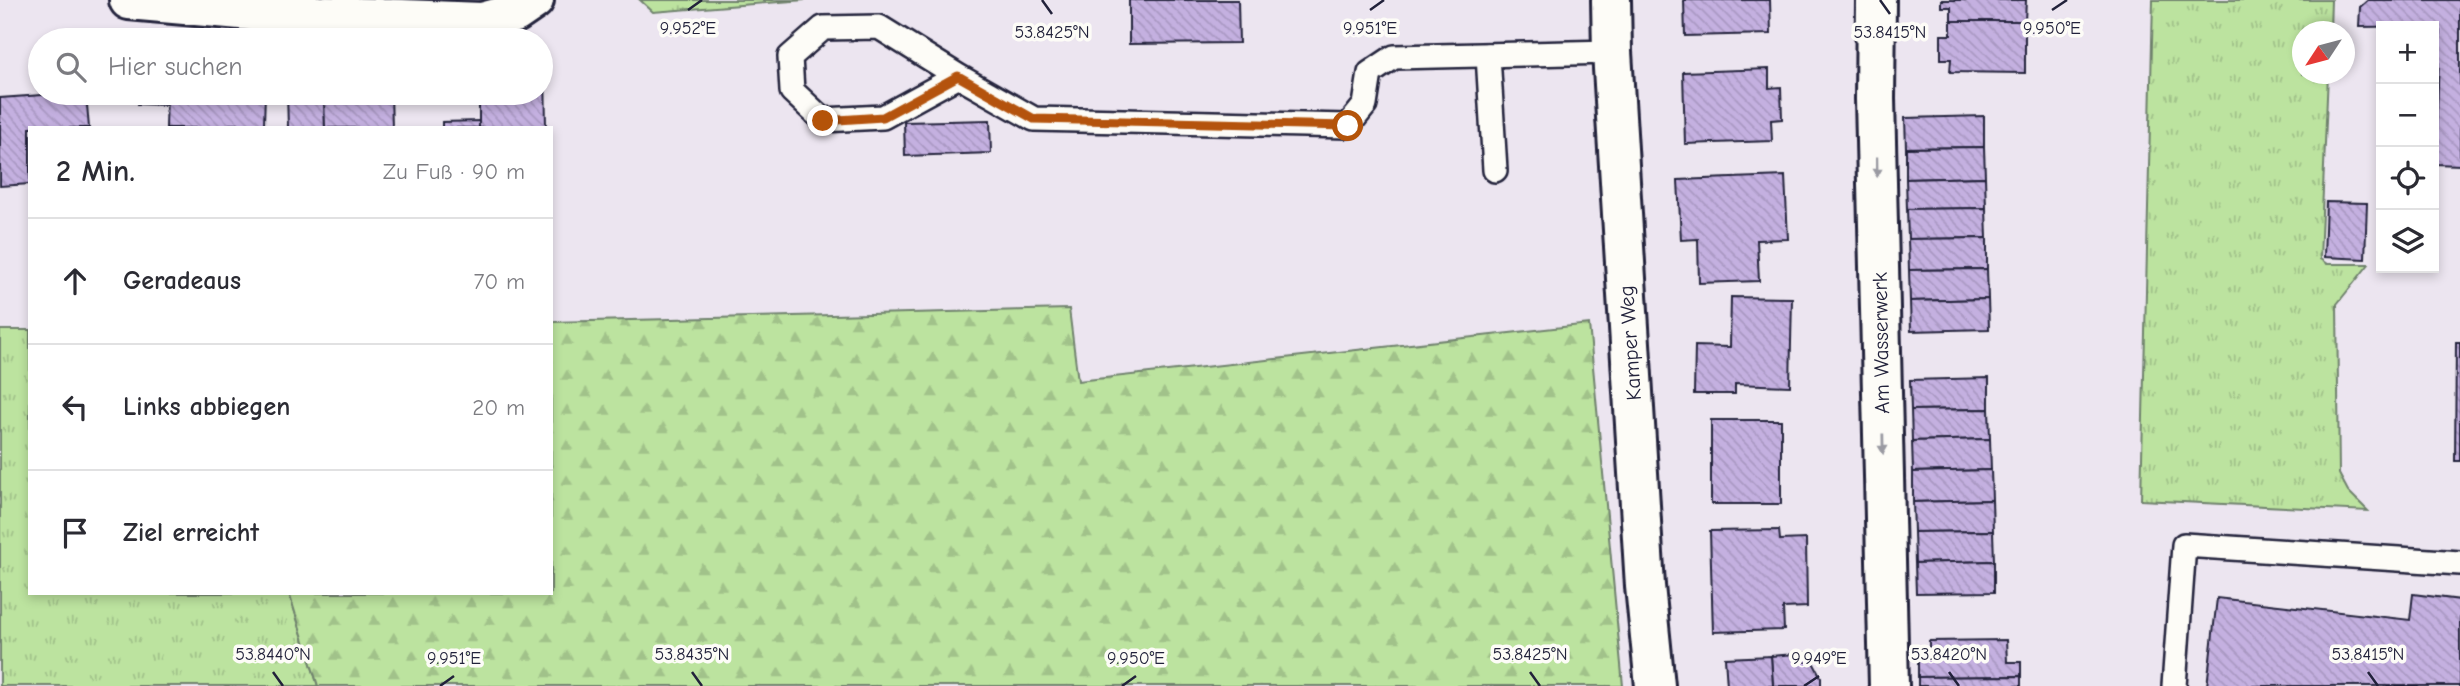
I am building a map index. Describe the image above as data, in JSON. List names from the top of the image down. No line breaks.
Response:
{"streets":{"street":["Kamper Weg","Am Wasserwerk"]},"one_way":["Am Wasserwerk"],"north":"bottom left","page":{"map_buttons":["+","−"],"search":"Hier suchen","heading":["2 Min.","Zu Fuß · 90 m"],"list":[["Geradeaus","70 m"],["Links abbiegen","20 m"],"Ziel erreicht"]},"coordinates":["9.952°E","9.951°E","9.950°E","53.8425°N","53.8415°N","53.8440°N","53.8435°N","53.8420°N","9.949°E"]}
